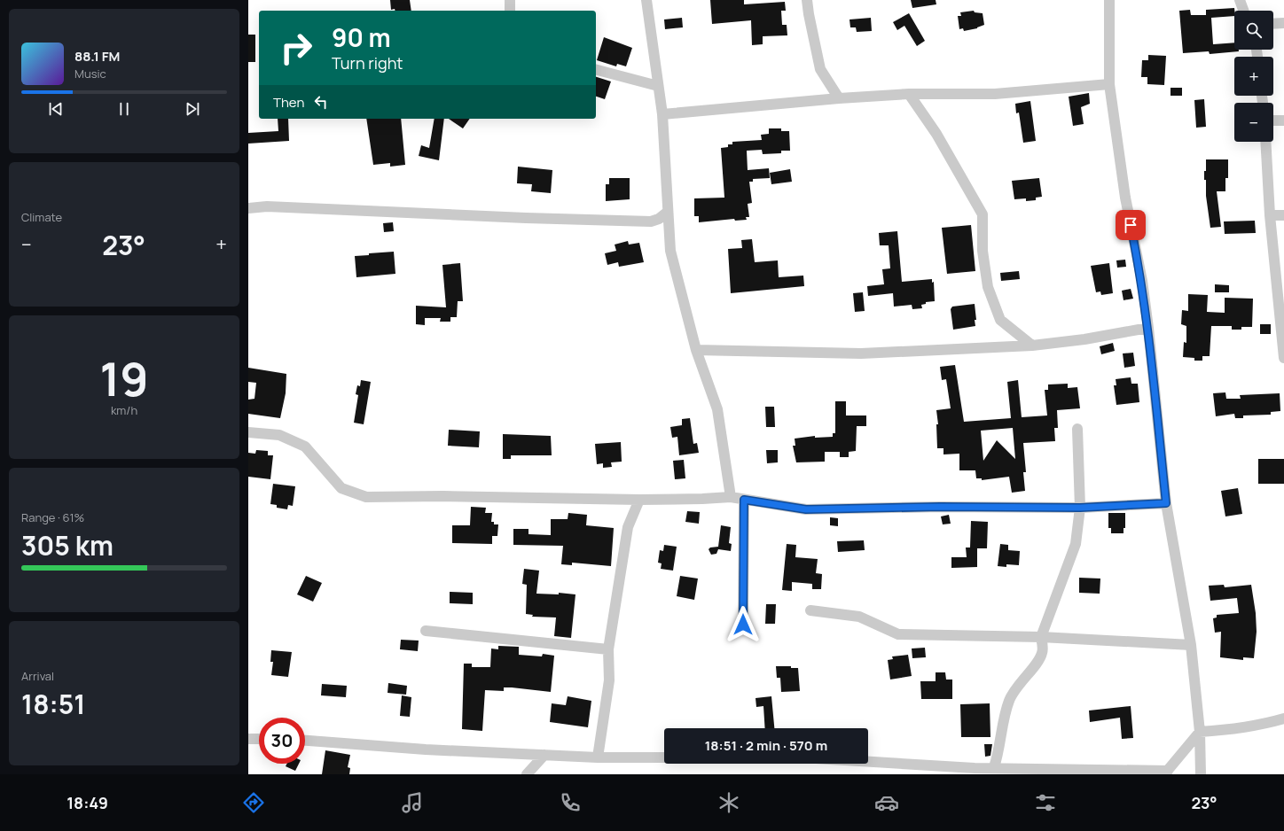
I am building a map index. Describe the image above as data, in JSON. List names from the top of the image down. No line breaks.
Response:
{"page":{"map_buttons":["+","−"],"turn":["90 m","Turn right"],"song":["88.1 FM","Music"],"then":"Then","tile":["Climate",["19","km/h"],["Range · 61%","305 km"],["Arrival","18:51"]],"heat":["−","23°","+"],"limit":"30","trip":"18:51 · 2 min · 570 m","tabs":["18:49","23°"]}}
